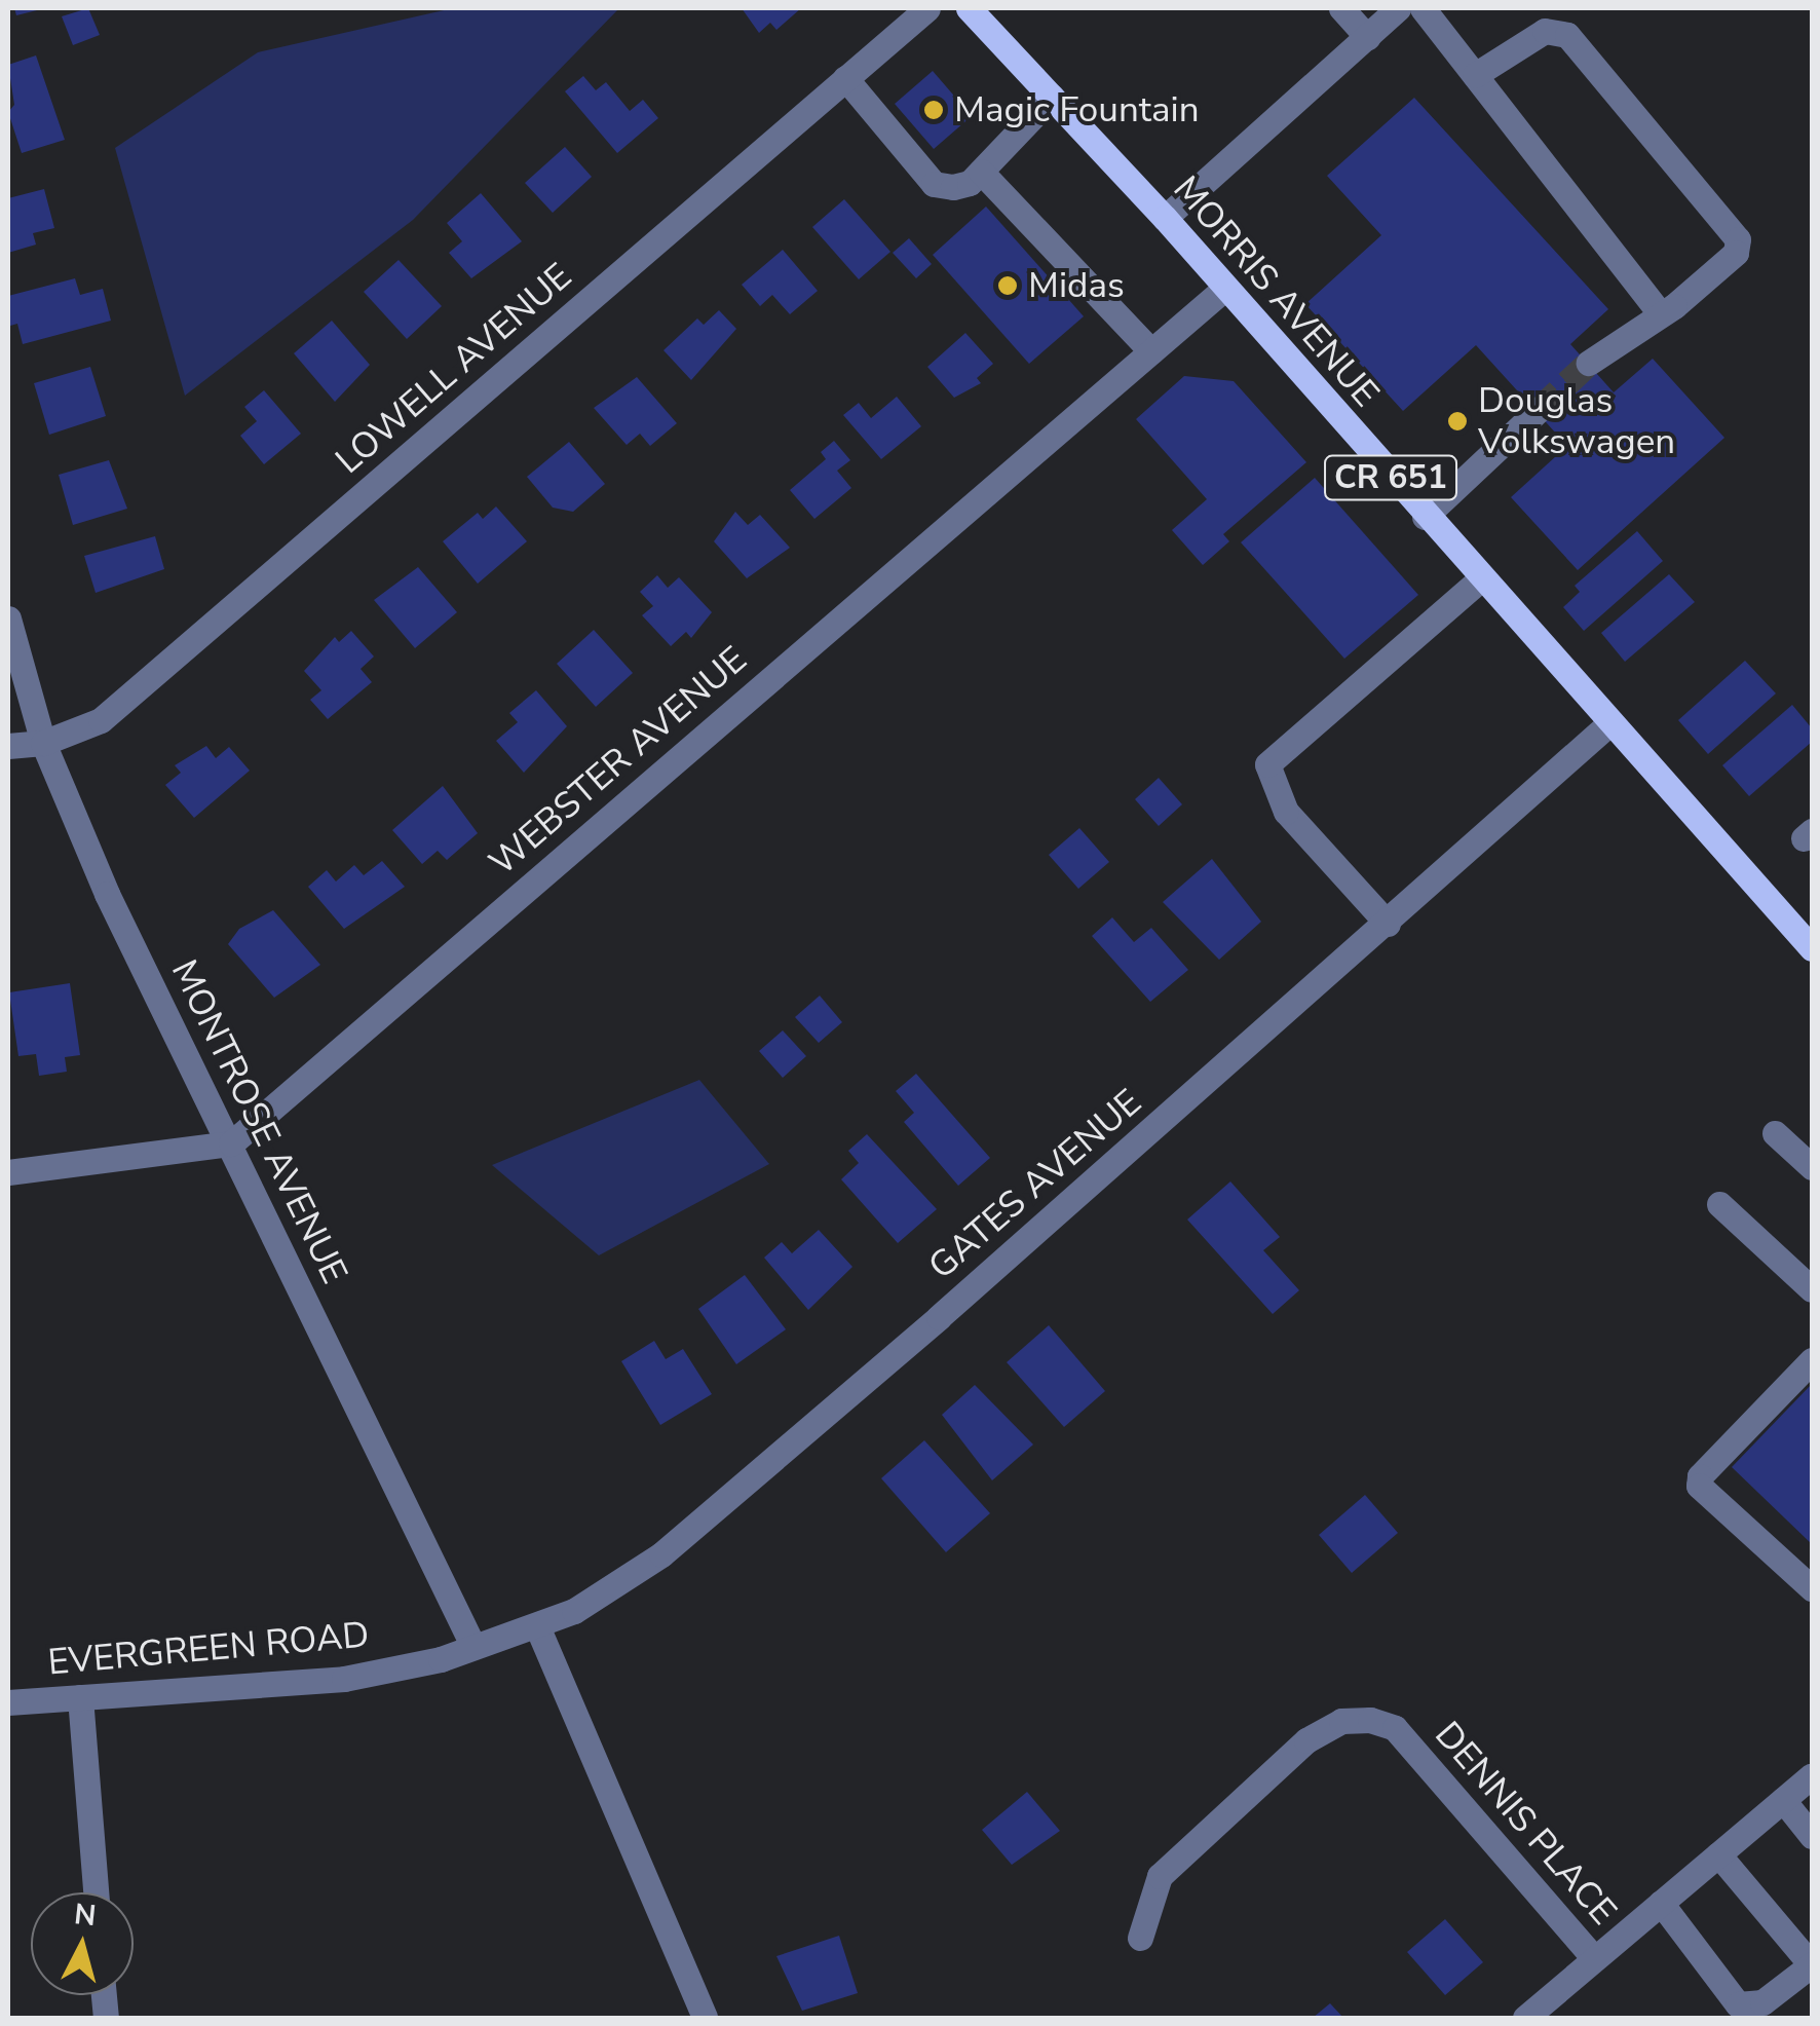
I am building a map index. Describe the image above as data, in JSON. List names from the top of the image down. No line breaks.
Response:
{"streets":{"main road":["MORRIS AVENUE","CR 651"],"street":["LOWELL AVENUE","WEBSTER AVENUE","MONTROSE AVENUE","GATES AVENUE","EVERGREEN ROAD","DENNIS PLACE"]},"crossings":[["MORRIS AVENUE","WEBSTER AVENUE"],["MORRIS AVENUE","GATES AVENUE"],["LOWELL AVENUE","MONTROSE AVENUE"],["WEBSTER AVENUE","MONTROSE AVENUE"],["MONTROSE AVENUE","GATES AVENUE"],["MONTROSE AVENUE","EVERGREEN ROAD"],["GATES AVENUE","EVERGREEN ROAD"]],"places":["Magic Fountain","Midas","Douglas Volkswagen"],"north":"top"}
